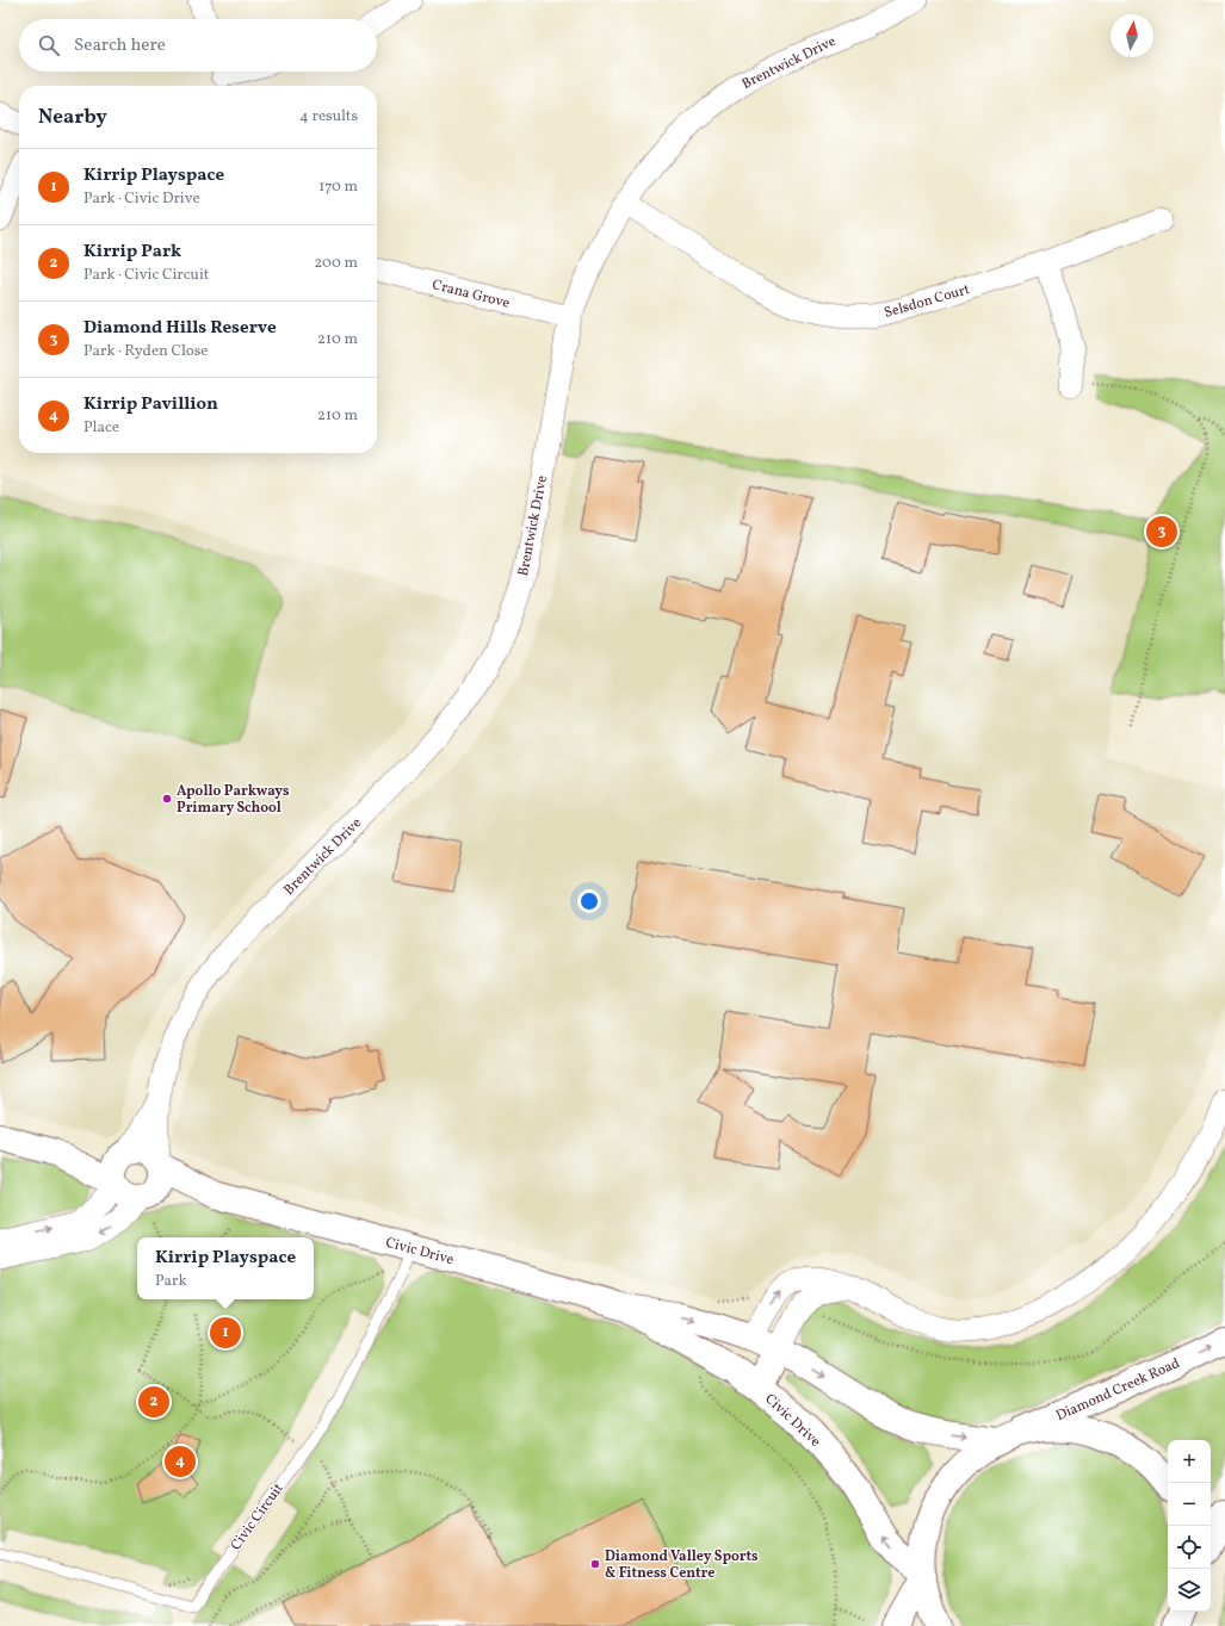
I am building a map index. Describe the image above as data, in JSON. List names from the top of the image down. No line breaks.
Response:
{"streets":{"main road":["Civic Drive","Diamond Creek Road"],"street":["Brentwick Drive","Crana Grove","Selsdon Court"],"lane":["Civic Circuit"]},"crossings":[["Brentwick Drive","Crana Grove"],["Brentwick Drive","Selsdon Court"],["Brentwick Drive","Civic Drive"],["Civic Drive","Diamond Creek Road"],["Civic Drive","Civic Circuit"]],"one_way":["Diamond Creek Road"],"places":["Apollo Parkways Primary School","Diamond Valley Sports & Fitness Centre"],"north":"top","page":{"search":"Search here","heading":["Nearby","4 results"],"list":[{"mark":"1","name":"Kirrip Playspace","note":"Park · Civic Drive","value":"170 m"},{"mark":"2","name":"Kirrip Park","note":"Park · Civic Circuit","value":"200 m"},{"mark":"3","name":"Diamond Hills Reserve","note":"Park · Ryden Close","value":"210 m"},{"mark":"4","name":"Kirrip Pavillion","note":"Place","value":"210 m"}],"pins":["3","1","2","4"],"popup":["Kirrip Playspace","Park"],"map_buttons":["+","−"]}}
